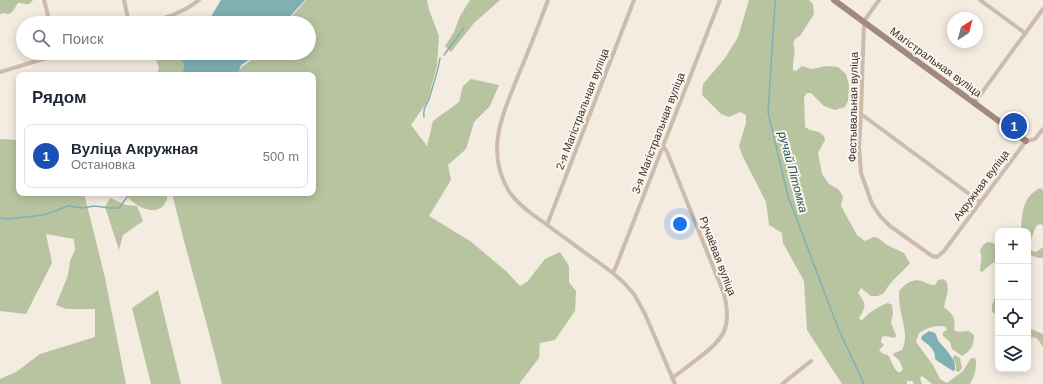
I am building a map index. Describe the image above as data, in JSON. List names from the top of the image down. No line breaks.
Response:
{"streets":{"street":["Магістральная вуліца","Фестывальная вуліца","2-я Магістральная вуліца","3-я Магістральная вуліца","Акружная вуліца","Ручаёвая вуліца"]},"crossings":[["Магістральная вуліца","Фестывальная вуліца"],["Магістральная вуліца","Акружная вуліца"],["Фестывальная вуліца","Акружная вуліца"],["3-я Магістральная вуліца","Ручаёвая вуліца"]],"water":["ручай Пітомка"],"north":"top right","page":{"search":"Поиск","heading":"Рядом","pins":"1","list":[{"mark":"1","name":"Вуліца Акружная","note":"Остановка","value":"500 m"}],"map_buttons":["+","−"]}}
